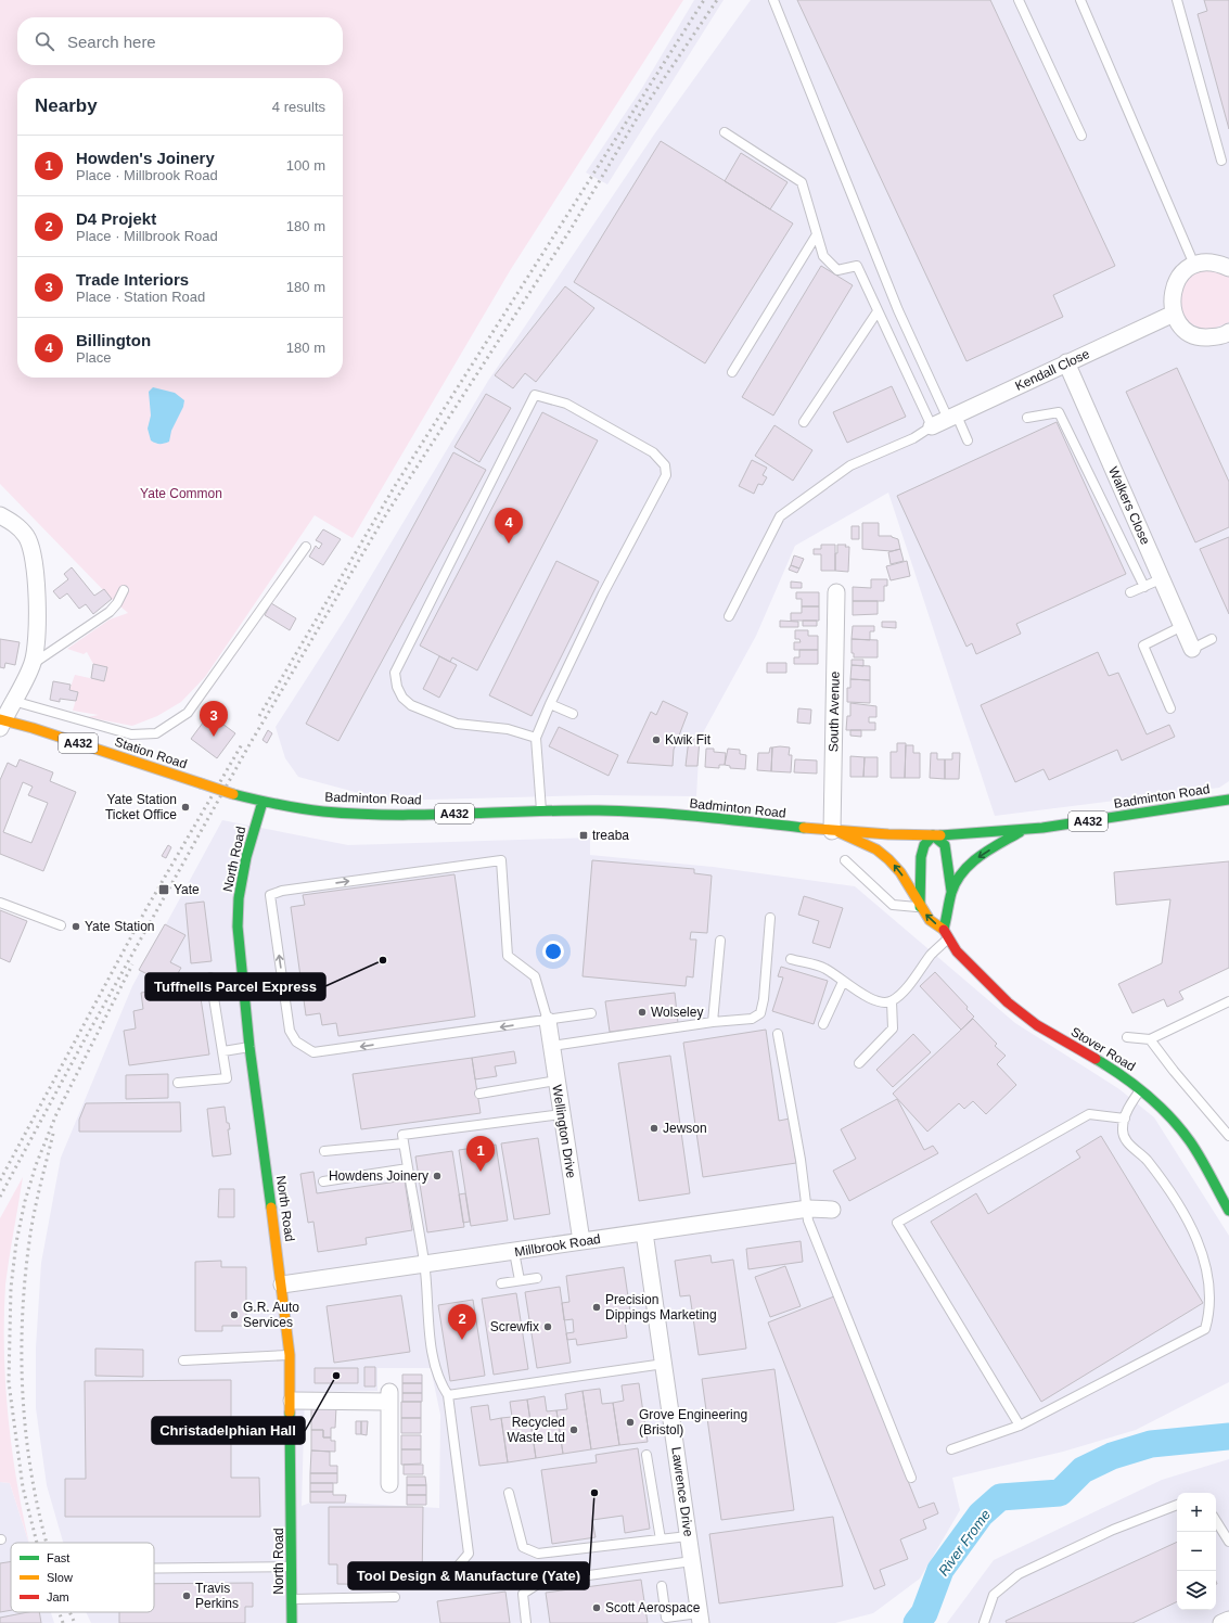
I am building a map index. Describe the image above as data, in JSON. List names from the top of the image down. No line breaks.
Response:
{"streets":{"main road":["A432","Station Road","Badminton Road","North Road","Stover Road"],"street":["Kendall Close","Walkers Close","South Avenue","Wellington Drive","Millbrook Road","Lawrence Drive"]},"crossings":[["Kendall Close","Walkers Close"],["South Avenue","Badminton Road"],["South Avenue","Stover Road"],["Station Road","Badminton Road"],["Badminton Road","North Road"],["Badminton Road","Stover Road"],["North Road","Millbrook Road"],["Wellington Drive","Millbrook Road"],["Millbrook Road","Lawrence Drive"]],"water":["River Frome"],"parks":["Yate Common"],"places":{"other":["Kwik Fit","Yate Station Ticket Office","Yate Station","Tuffnells Parcel Express","Wolseley","Jewson","Howdens Joinery","Precision Dippings Marketing","G.R. Auto Services","Screwfix","Christadelphian Hall","Grove Engineering (Bristol)","Recycled Waste Ltd","Tool Design & Manufacture (Yate)","Travis Perkins","Scott Aerospace"],"transit":["treaba","Yate"]},"legend":["Fast","Slow","Jam"],"page":{"search":"Search here","heading":["Nearby","4 results"],"list":[{"mark":"1","name":"Howden's Joinery","note":"Place · Millbrook Road","value":"100 m"},{"mark":"2","name":"D4 Projekt","note":"Place · Millbrook Road","value":"180 m"},{"mark":"3","name":"Trade Interiors","note":"Place · Station Road","value":"180 m"},{"mark":"4","name":"Billington","note":"Place","value":"180 m"}],"pins":["4","3","1","2"],"map_buttons":["+","−"]}}
